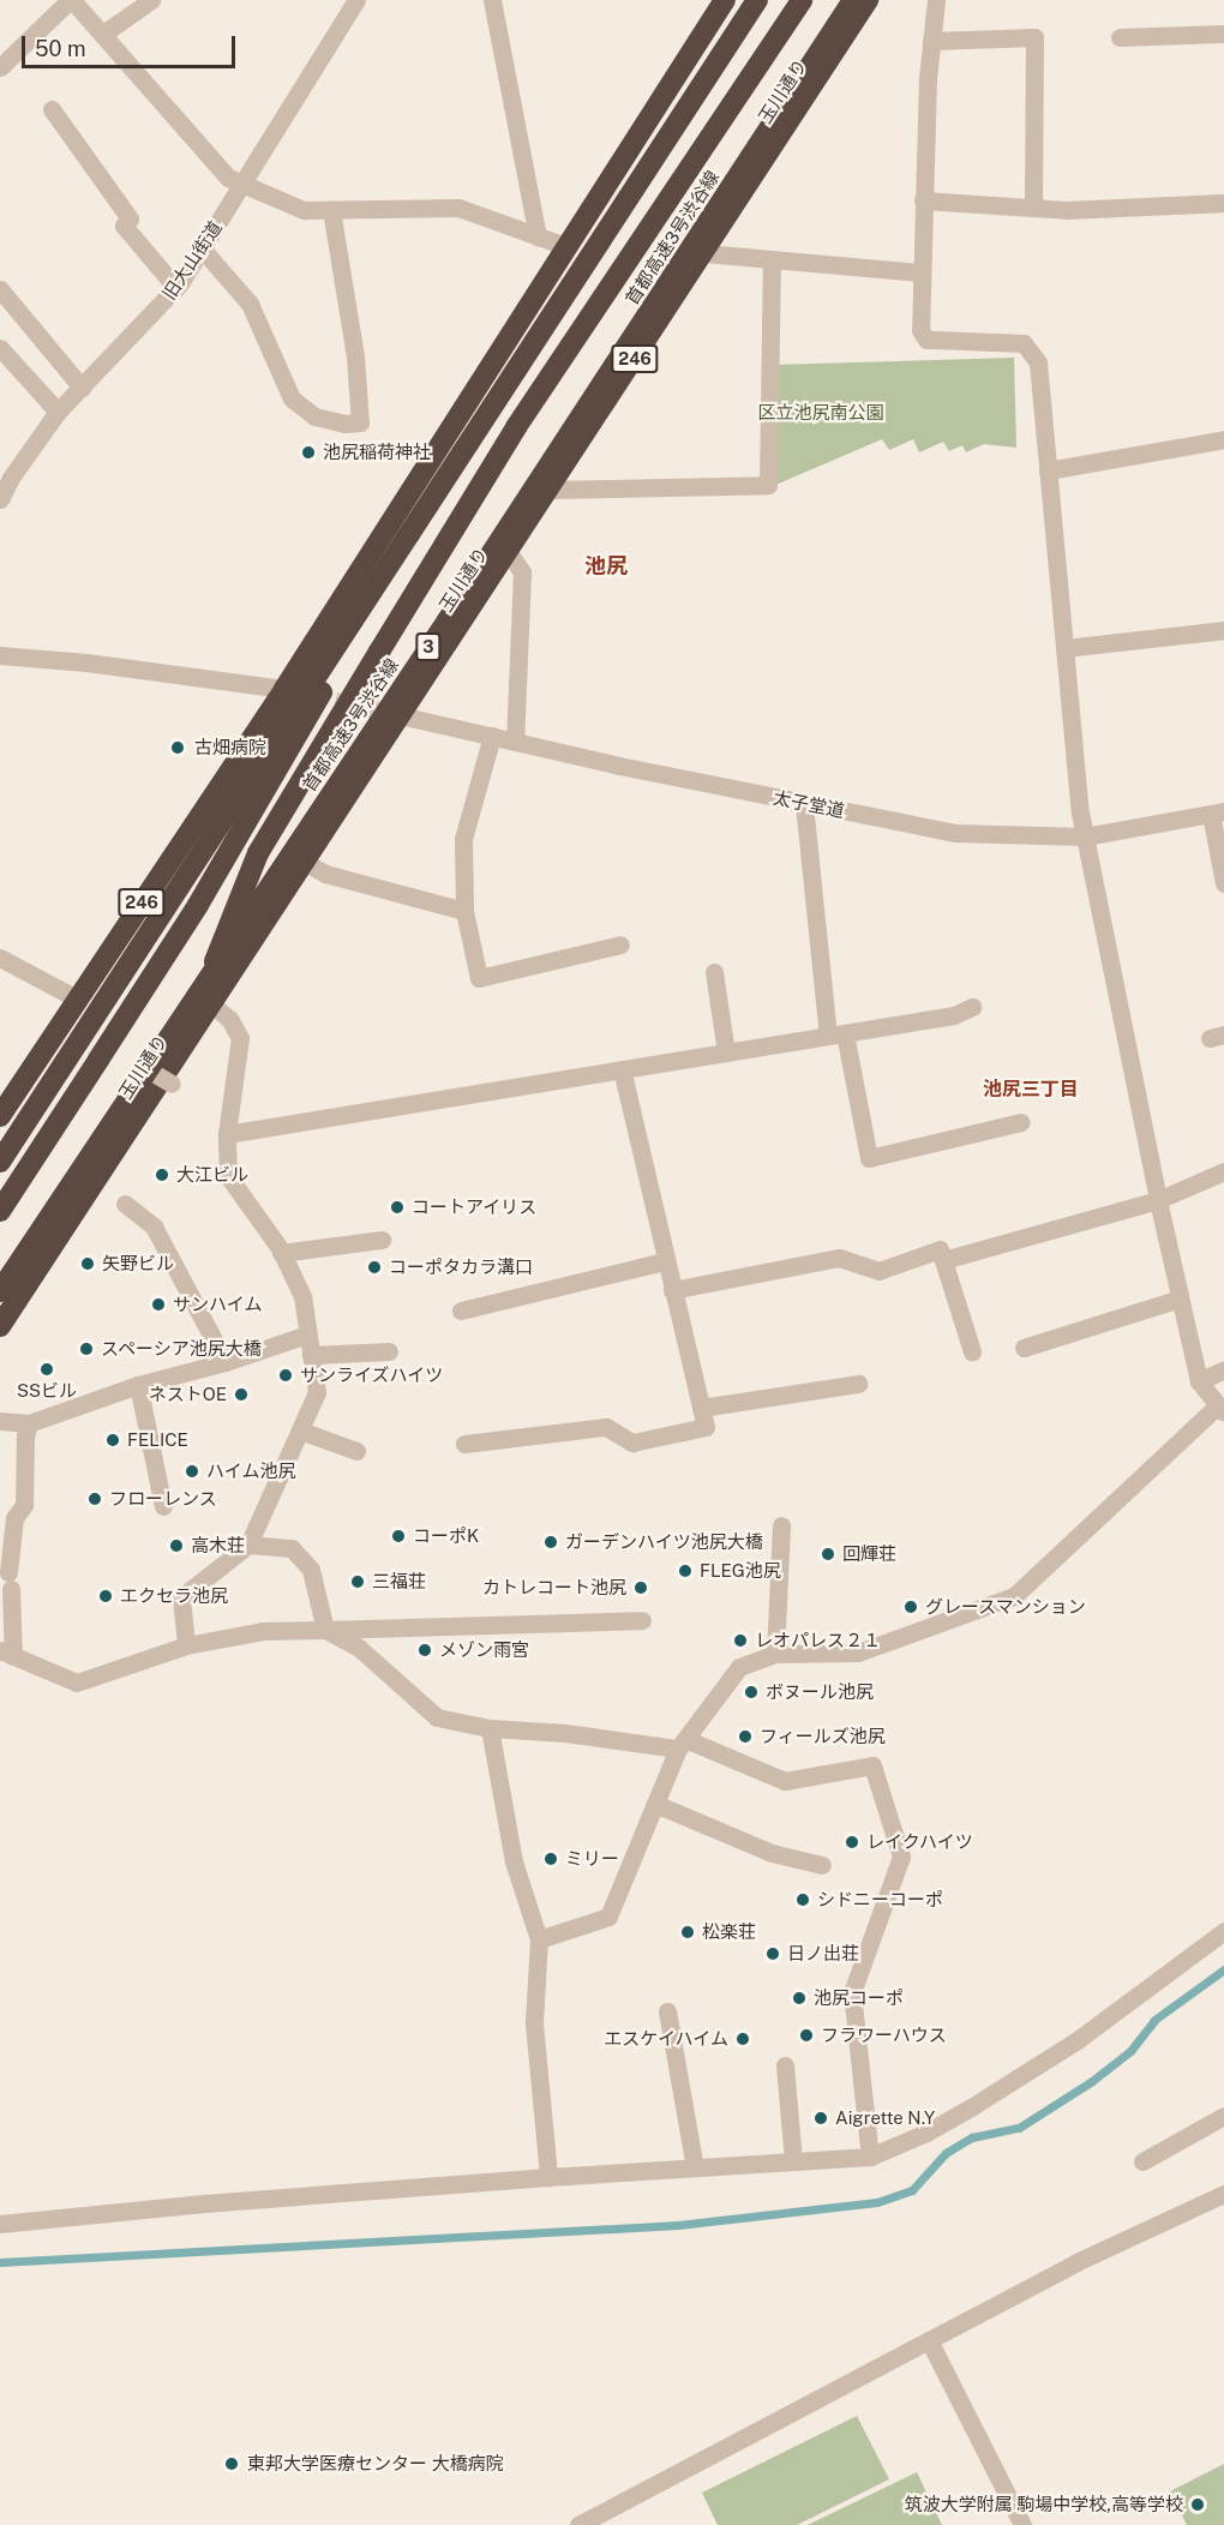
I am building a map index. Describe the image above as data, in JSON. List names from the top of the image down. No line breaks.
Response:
{"streets":{"highway":["玉川通り","首都高速3号渋谷線","246","3"],"street":["旧大山街道","太子堂道"]},"crossings":[["玉川通り","太子堂道"]],"districts":["池尻","池尻三丁目"],"parks":["区立池尻南公園"],"places":["池尻稲荷神社","古畑病院","大江ビル","コートアイリス","矢野ビル","コーポタカラ溝口","サンハイム","スペーシア池尻大橋","SSビル","サンライズハイツ","ネストOE","FELICE","ハイム池尻","フローレンス","コーポK","ガーデンハイツ池尻大橋","高木荘","回輝荘","FLEG池尻","三福荘","カトレコート池尻","エクセラ池尻","グレースマンション","レオパレス２１","メゾン雨宮","ボヌール池尻","フィールズ池尻","レイクハイツ","ミリー","シドニーコーポ","松楽荘","日ノ出荘","池尻コーポ","フラワーハウス","エスケイハイム","Aigrette N.Y","東邦大学医療センター 大橋病院","筑波大学附属 駒場中学校,高等学校"],"scale_bar":"50 m"}
